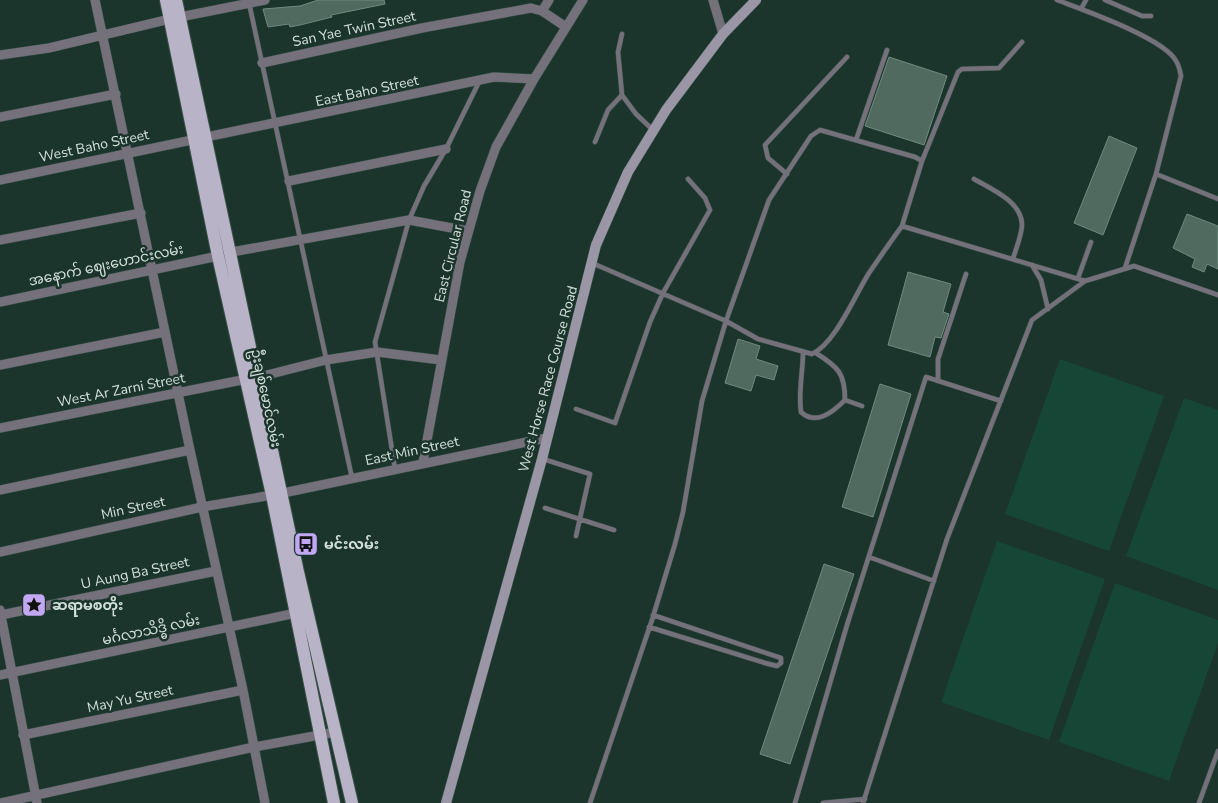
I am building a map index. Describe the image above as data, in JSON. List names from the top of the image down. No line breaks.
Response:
{"streets":{"main road":["ဦးချစ်မောင်လမ်း"],"street":["San Yae Twin Street","East Baho Street","West Baho Street","East Circular Road","အနောက် ဈေးဟောင်းလမ်း","West Horse Race Course Road","West Ar Zarni Street","East Min Street","Min Street","U Aung Ba Street","မင်္ဂလာသိဒ္ဓိ လမ်း","May Yu Street"]},"crossings":[["East Baho Street","West Baho Street"],["East Baho Street","East Circular Road"],["East Baho Street","ဦးချစ်မောင်လမ်း"],["West Baho Street","ဦးချစ်မောင်လမ်း"],["East Circular Road","West Ar Zarni Street"],["East Circular Road","East Min Street"],["အနောက် ဈေးဟောင်းလမ်း","ဦးချစ်မောင်လမ်း"],["West Horse Race Course Road","East Min Street"],["West Ar Zarni Street","ဦးချစ်မောင်လမ်း"],["ဦးချစ်မောင်လမ်း","East Min Street"],["ဦးချစ်မောင်လမ်း","Min Street"],["ဦးချစ်မောင်လမ်း","မင်္ဂလာသိဒ္ဓိ လမ်း"],["East Min Street","Min Street"]],"places":{"bus stop":["မင်းလမ်း"],"place":["ဆရာမစတိုး"]}}
